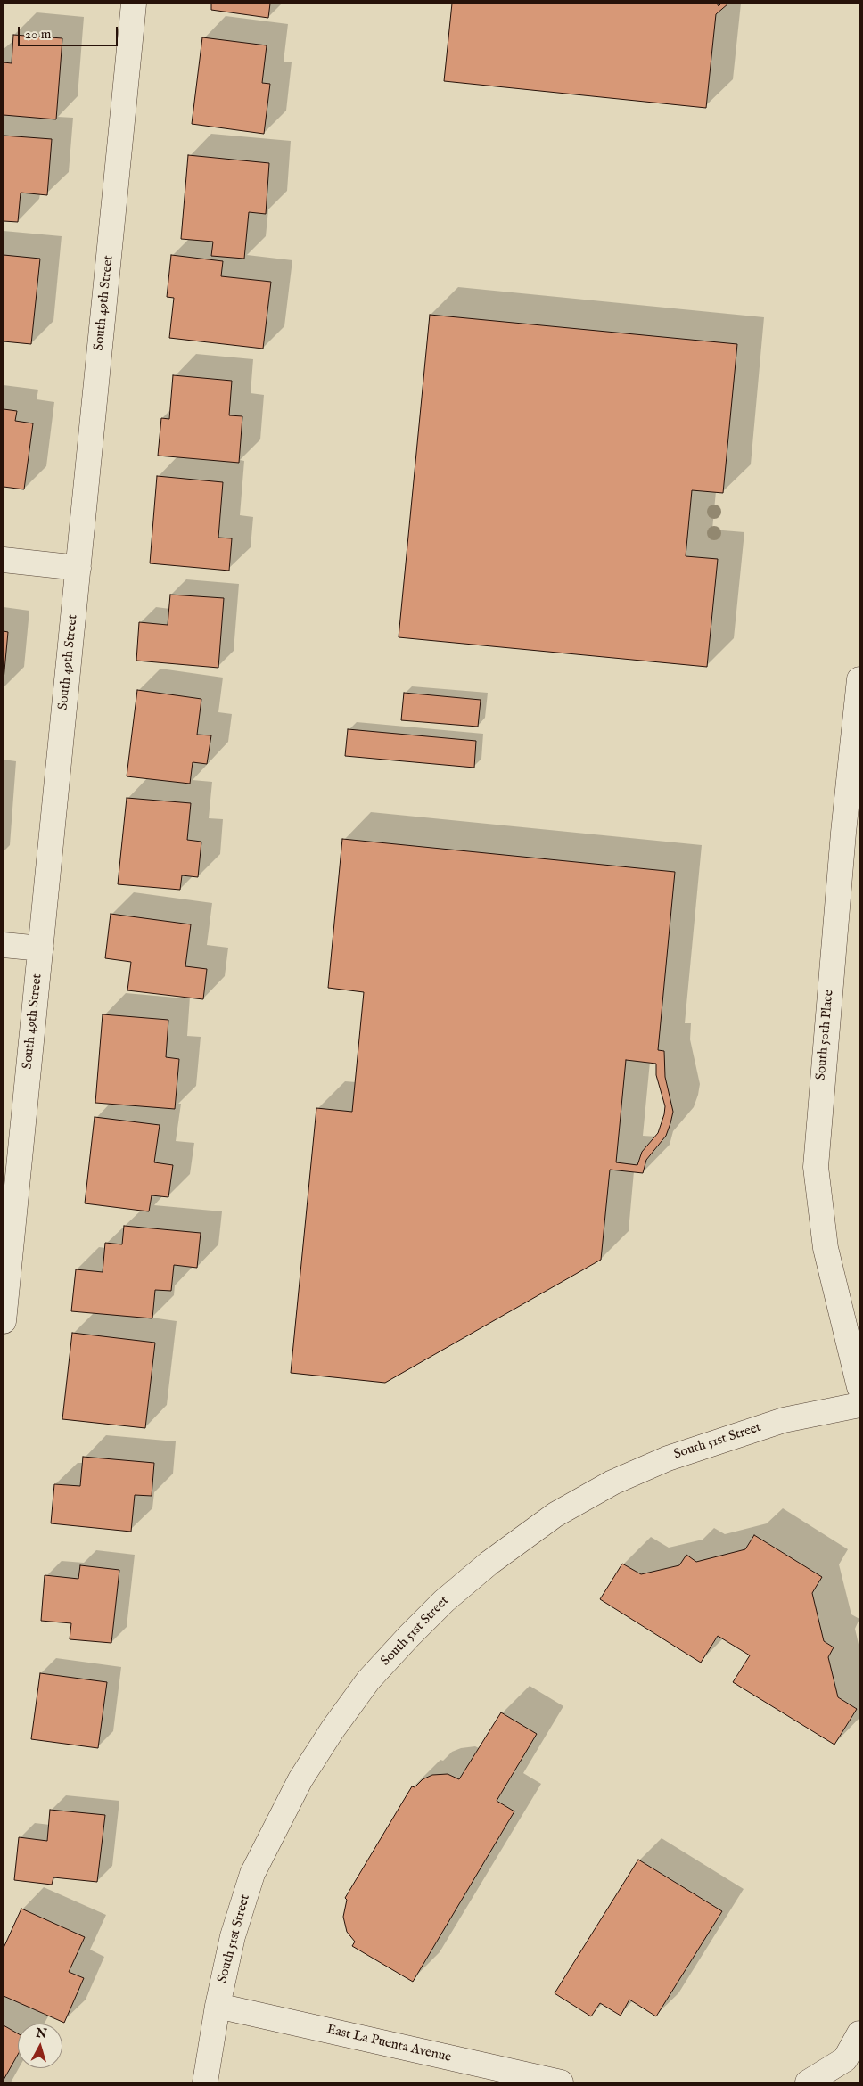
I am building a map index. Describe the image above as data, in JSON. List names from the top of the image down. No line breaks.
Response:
{"streets":{"street":["South 49th Street","South 50th Place","South 51st Street","East La Puenta Avenue"]},"crossings":[["South 51st Street","East La Puenta Avenue"]],"scale_bar":"20 m","north":"top"}
